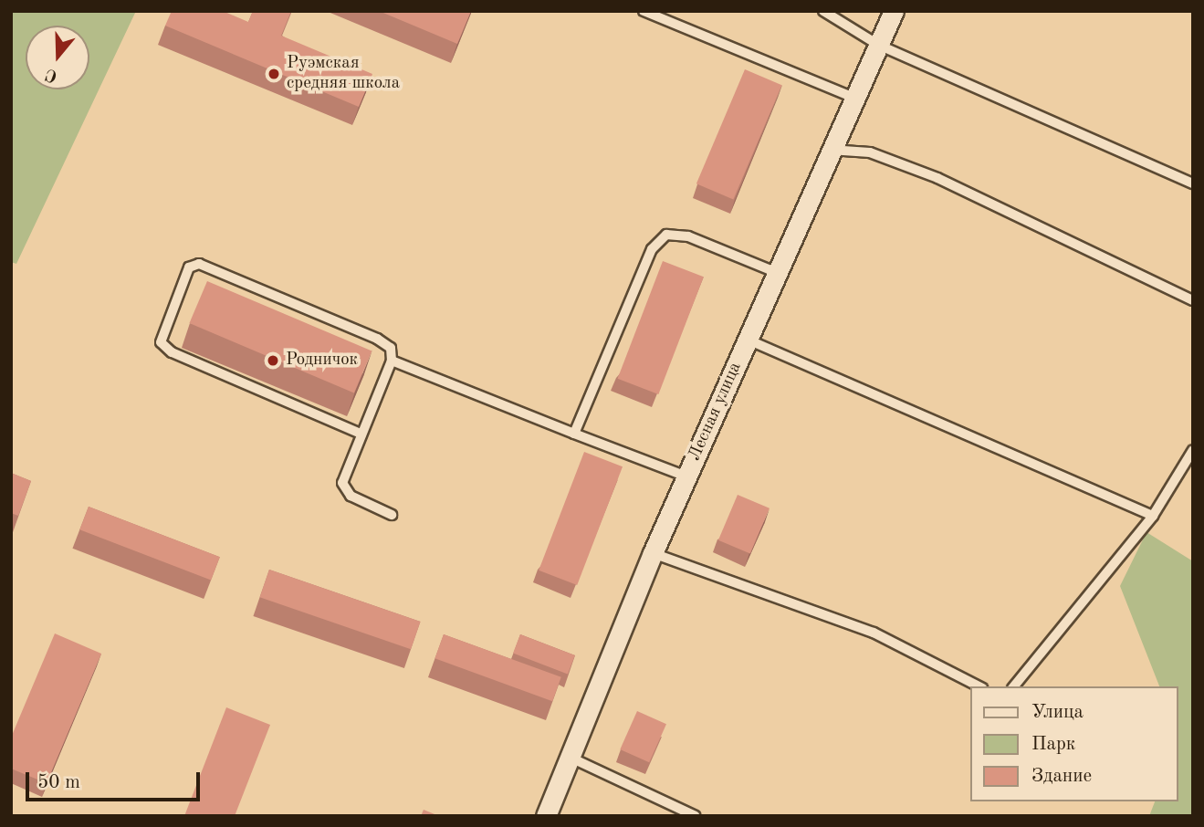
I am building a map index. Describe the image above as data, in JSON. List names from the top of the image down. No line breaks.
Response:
{"streets":{"street":["Лесная улица"]},"places":["Руэмская средняя школа","Родничок"],"legend":["Улица","Парк","Здание"],"scale_bar":"50 m","north":"bottom"}
